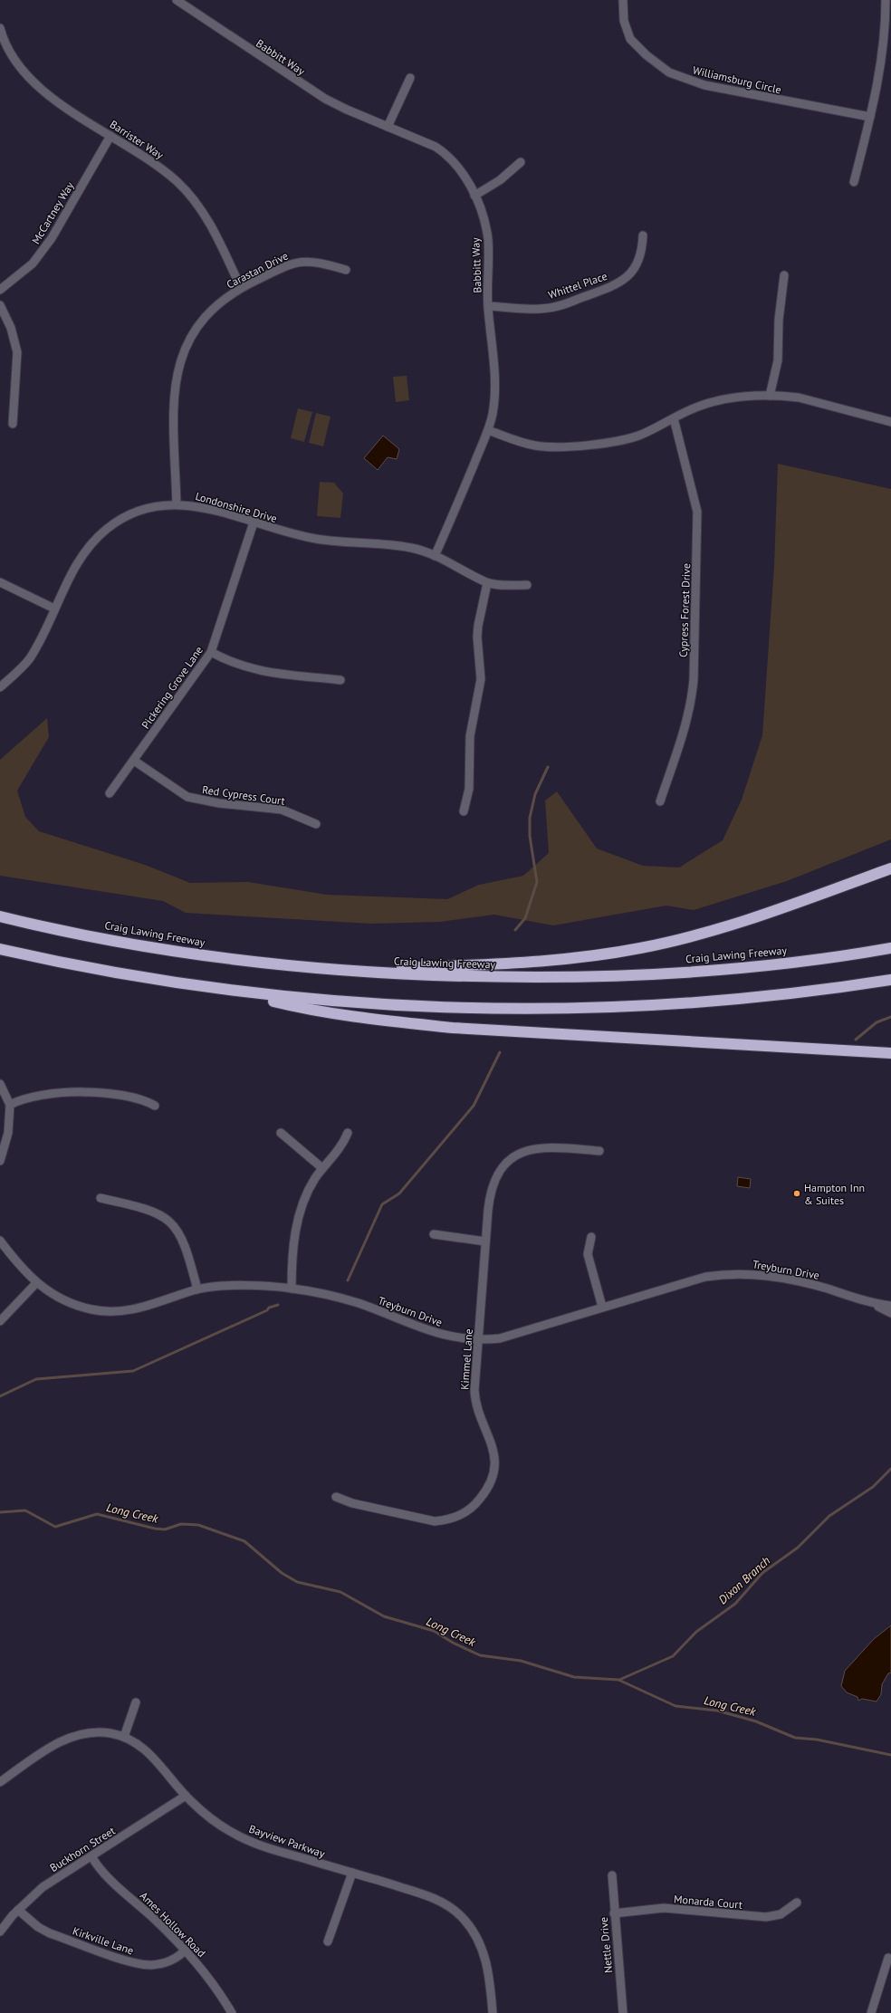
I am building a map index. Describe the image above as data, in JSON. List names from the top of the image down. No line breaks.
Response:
{"streets":{"highway":["Craig Lawing Freeway"],"street":["Babbitt Way","Williamsburg Circle","Barrister Way","McCartney Way","Carastan Drive","Whittel Place","Londonshire Drive","Cypress Forest Drive","Pickering Grove Lane","Red Cypress Court","Treyburn Drive","Kimmel Lane","Bayview Parkway","Buckhorn Street","Monarda Court","Ames Hollow Road","Kirkville Lane","Nettle Drive"]},"crossings":[["Babbitt Way","Whittel Place"],["Babbitt Way","Londonshire Drive"],["Barrister Way","McCartney Way"],["Barrister Way","Carastan Drive"],["Carastan Drive","Londonshire Drive"],["Londonshire Drive","Pickering Grove Lane"],["Pickering Grove Lane","Red Cypress Court"],["Treyburn Drive","Kimmel Lane"],["Bayview Parkway","Buckhorn Street"],["Buckhorn Street","Ames Hollow Road"],["Buckhorn Street","Kirkville Lane"],["Monarda Court","Nettle Drive"],["Ames Hollow Road","Kirkville Lane"]],"water":["Long Creek","Dixon Branch"],"places":["Hampton Inn & Suites"]}
